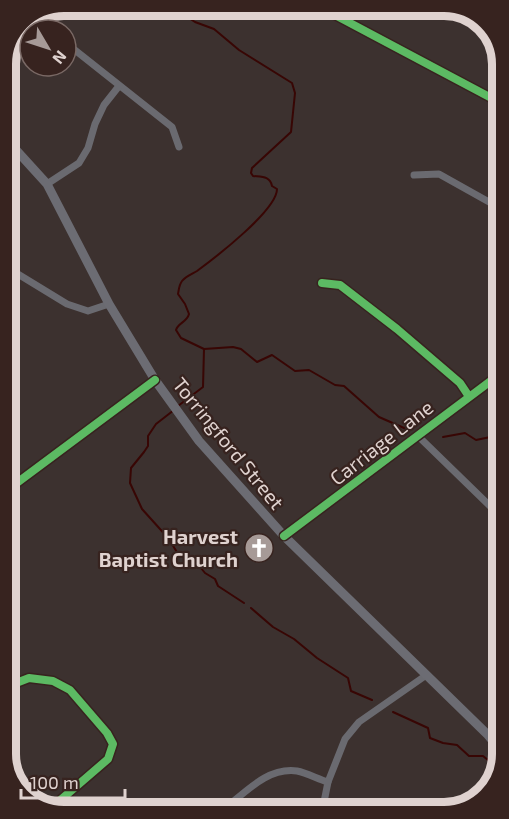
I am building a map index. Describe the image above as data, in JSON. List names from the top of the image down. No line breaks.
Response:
{"streets":{"main road":["Torringford Street"],"street":["Carriage Lane"]},"crossings":[["Carriage Lane","Torringford Street"]],"places":{"church":["Harvest Baptist Church"]},"scale_bar":"100 m","north":"bottom right"}
